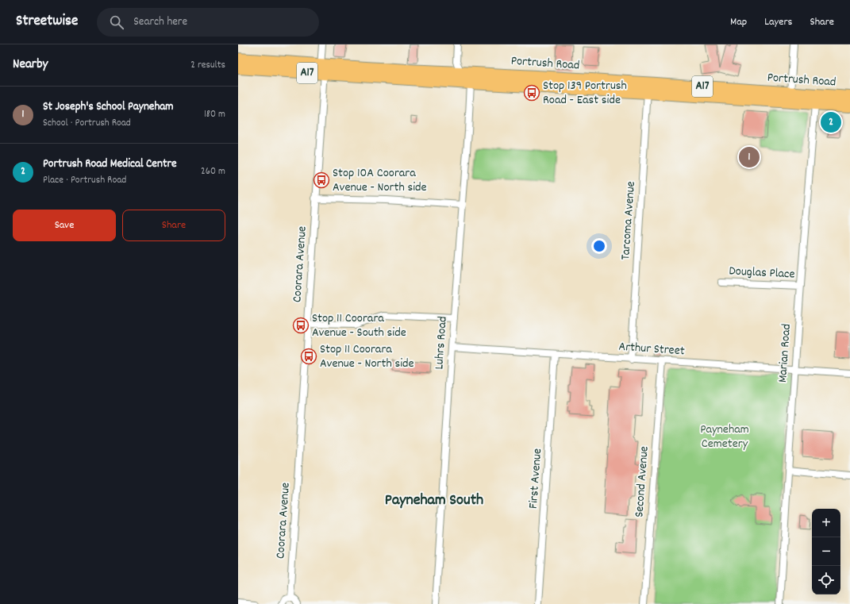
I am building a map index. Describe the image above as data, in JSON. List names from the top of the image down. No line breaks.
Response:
{"streets":{"highway":["Portrush Road","A17"],"street":["Tarcoma Avenue","Coorara Avenue","Douglas Place","Luhrs Road","Arthur Street","Marian Road","First Avenue","Second Avenue"]},"crossings":[["Portrush Road","Tarcoma Avenue"],["Portrush Road","Coorara Avenue"],["Portrush Road","Luhrs Road"],["Portrush Road","Marian Road"],["Tarcoma Avenue","Arthur Street"],["Douglas Place","Marian Road"],["Luhrs Road","Arthur Street"],["Arthur Street","Marian Road"],["Arthur Street","First Avenue"],["Arthur Street","Second Avenue"]],"districts":["Payneham South"],"parks":["Payneham Cemetery"],"places":{"bus stop":["Stop 139 Portrush Road - East side","Stop 10A Coorara Avenue - North side","Stop 11 Coorara Avenue - South side","Stop 11 Coorara Avenue - North side"]},"page":{"header":"Streetwise","search":"Search here","nav":["Map","Layers","Share"],"heading":["Nearby","2 results"],"list":[{"mark":"1","name":"St Joseph's School Payneham","note":"School · Portrush Road","value":"180 m"},{"mark":"2","name":"Portrush Road Medical Centre","note":"Place · Portrush Road","value":"260 m"}],"pins":["2","1"],"buttons":["Save","Share"],"map_buttons":["+","−"]}}
